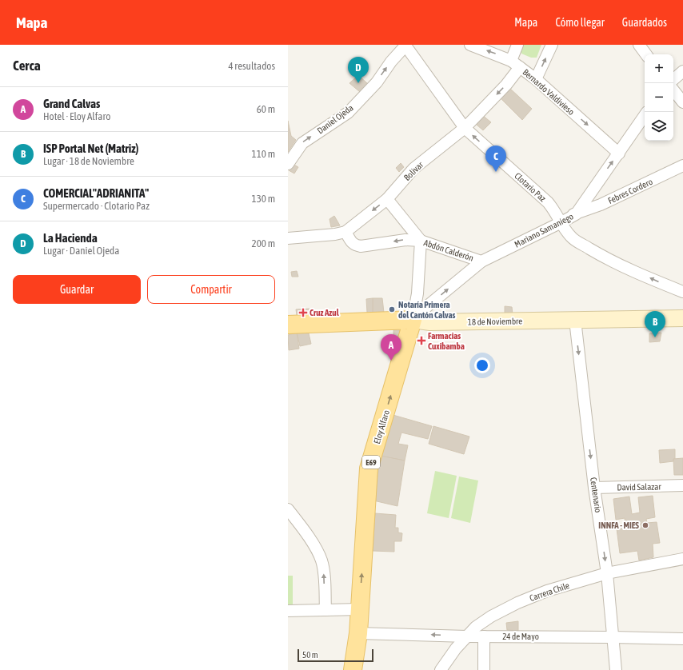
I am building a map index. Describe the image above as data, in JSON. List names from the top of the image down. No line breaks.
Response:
{"streets":{"main road":["18 de Noviembre","Eloy Alfaro","E69"],"street":["Bernardo Valdivieso","Daniel Ojeda","Bolivar","Clotario Paz","Febres Cordero","Mariano Samaniego","Abdón Calderón","David Salazar","Centenario","Carrera Chile","24 de Mayo"]},"crossings":[["Bernardo Valdivieso","Bolivar"],["Bernardo Valdivieso","Mariano Samaniego"],["Daniel Ojeda","Clotario Paz"],["Bolivar","Clotario Paz"],["Bolivar","Abdón Calderón"],["Clotario Paz","Mariano Samaniego"],["Febres Cordero","Mariano Samaniego"],["Mariano Samaniego","Abdón Calderón"],["Mariano Samaniego","18 de Noviembre"],["Mariano Samaniego","Eloy Alfaro"],["Abdón Calderón","Eloy Alfaro"],["18 de Noviembre","Eloy Alfaro"],["18 de Noviembre","Centenario"],["Eloy Alfaro","24 de Mayo"],["David Salazar","Centenario"],["Centenario","Carrera Chile"],["Centenario","24 de Mayo"],["Carrera Chile","24 de Mayo"]],"one_way":["Daniel Ojeda","Bolivar","Clotario Paz","Abdón Calderón","Eloy Alfaro","Centenario"],"places":{"other":["Notaría Primera del Cantón Calvas","INNFA - MIES"],"health":["Cruz Azul","Farmacias Cuxibamba"]},"scale_bar":"50 m","page":{"header":"Mapa","nav":["Mapa","Cómo llegar","Guardados"],"heading":["Cerca","4 resultados"],"map_buttons":["+","−"],"pins":["D","C","B","A"],"list":[{"mark":"A","name":"Grand Calvas","note":"Hotel · Eloy Alfaro","value":"60 m"},{"mark":"B","name":"ISP Portal Net (Matriz)","note":"Lugar · 18 de Noviembre","value":"110 m"},{"mark":"C","name":"COMERCIAL\"ADRIANITA\"","note":"Supermercado · Clotario Paz","value":"130 m"},{"mark":"D","name":"La Hacienda","note":"Lugar · Daniel Ojeda","value":"200 m"}],"buttons":["Guardar","Compartir"],"scale":"50 m"}}
